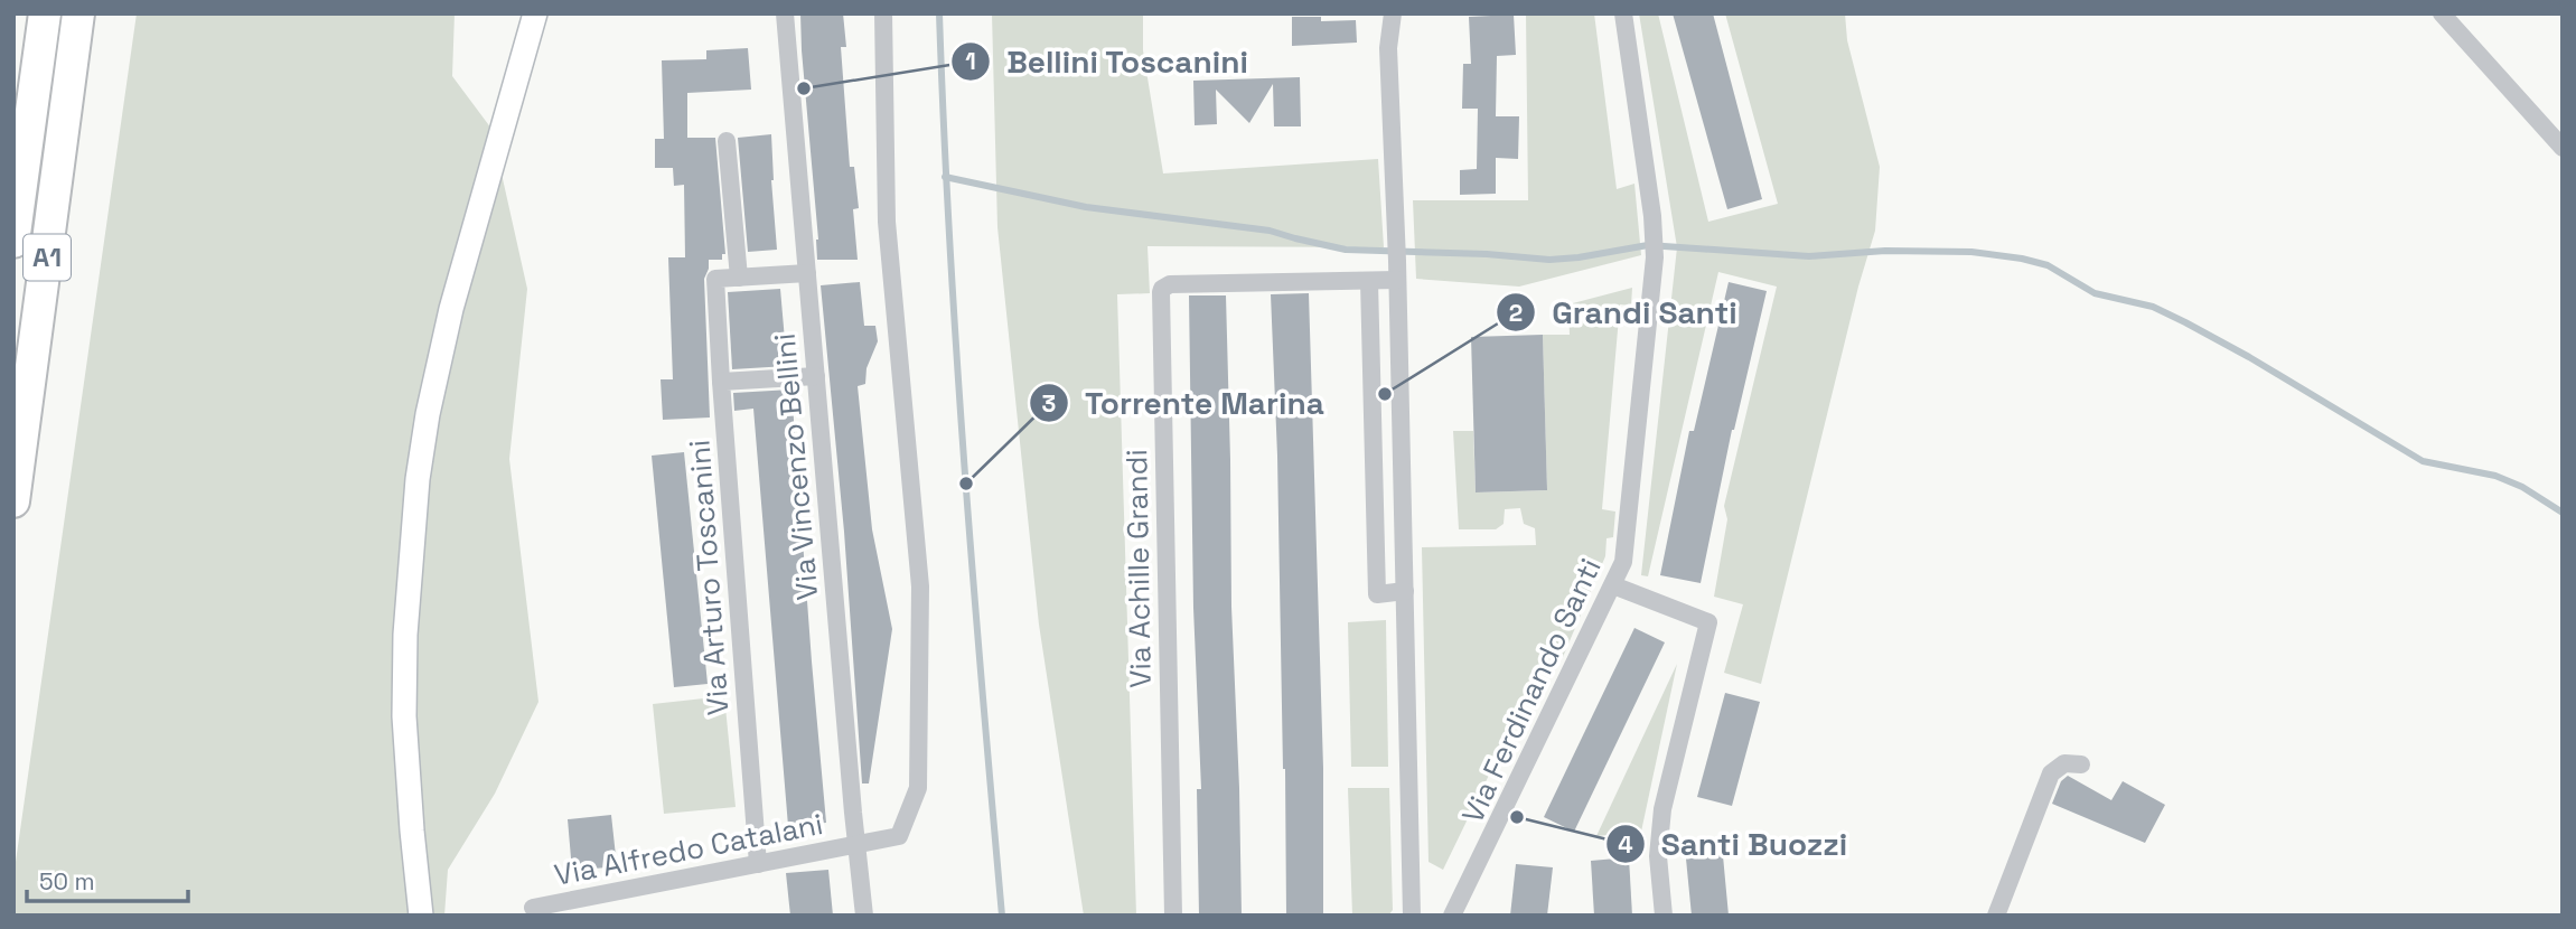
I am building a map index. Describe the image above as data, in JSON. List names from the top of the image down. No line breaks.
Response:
{"streets":{"highway":["A1"],"street":["Via Vincenzo Bellini","Via Achille Grandi","Via Arturo Toscanini","Via Ferdinando Santi","Via Alfredo Catalani"]},"crossings":[["Via Vincenzo Bellini","Via Alfredo Catalani"],["Via Arturo Toscanini","Via Alfredo Catalani"]],"places":["Bellini Toscanini","Grandi Santi","Torrente Marina","Santi Buozzi"],"scale_bar":"50 m"}
